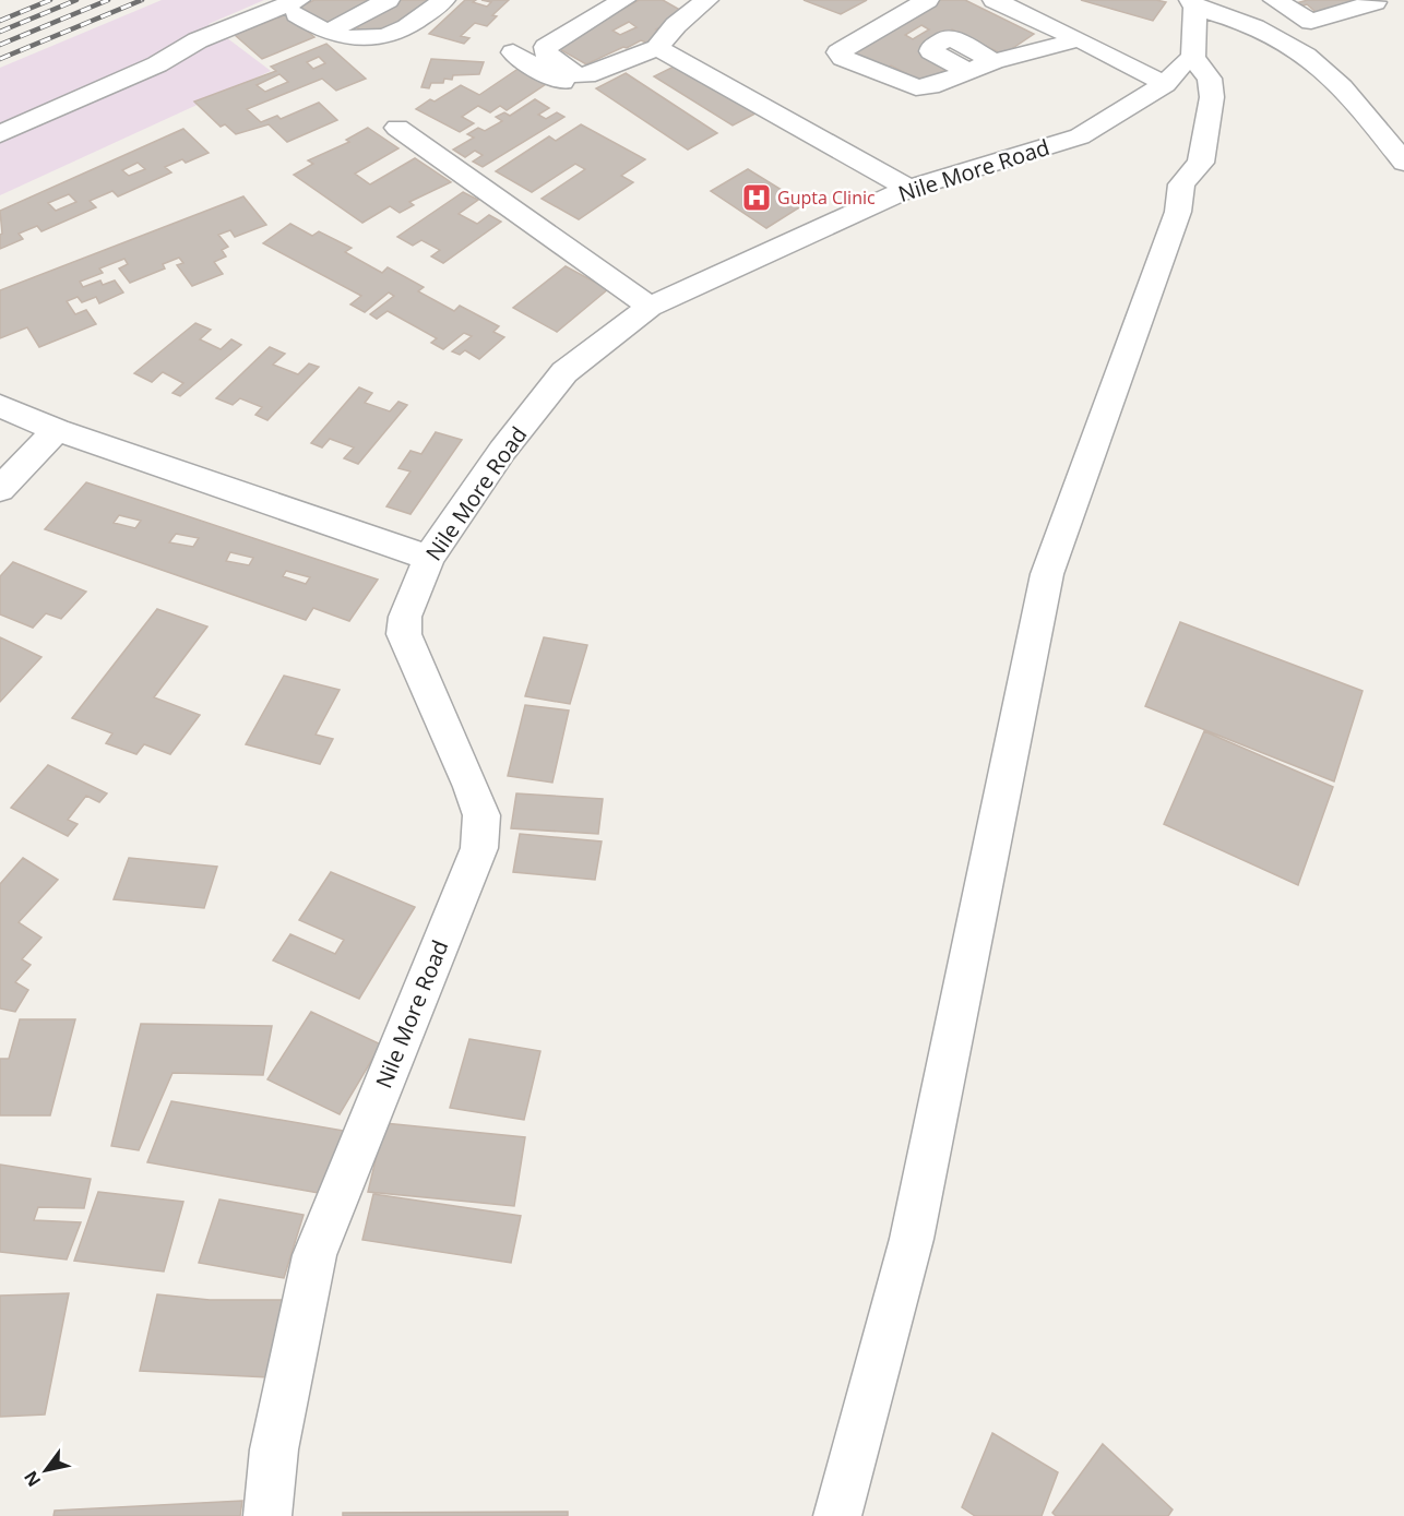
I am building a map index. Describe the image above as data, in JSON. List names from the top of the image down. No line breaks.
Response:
{"streets":{"street":["Nile More Road"]},"places":{"hospital":["Gupta Clinic"]},"north":"bottom left"}
